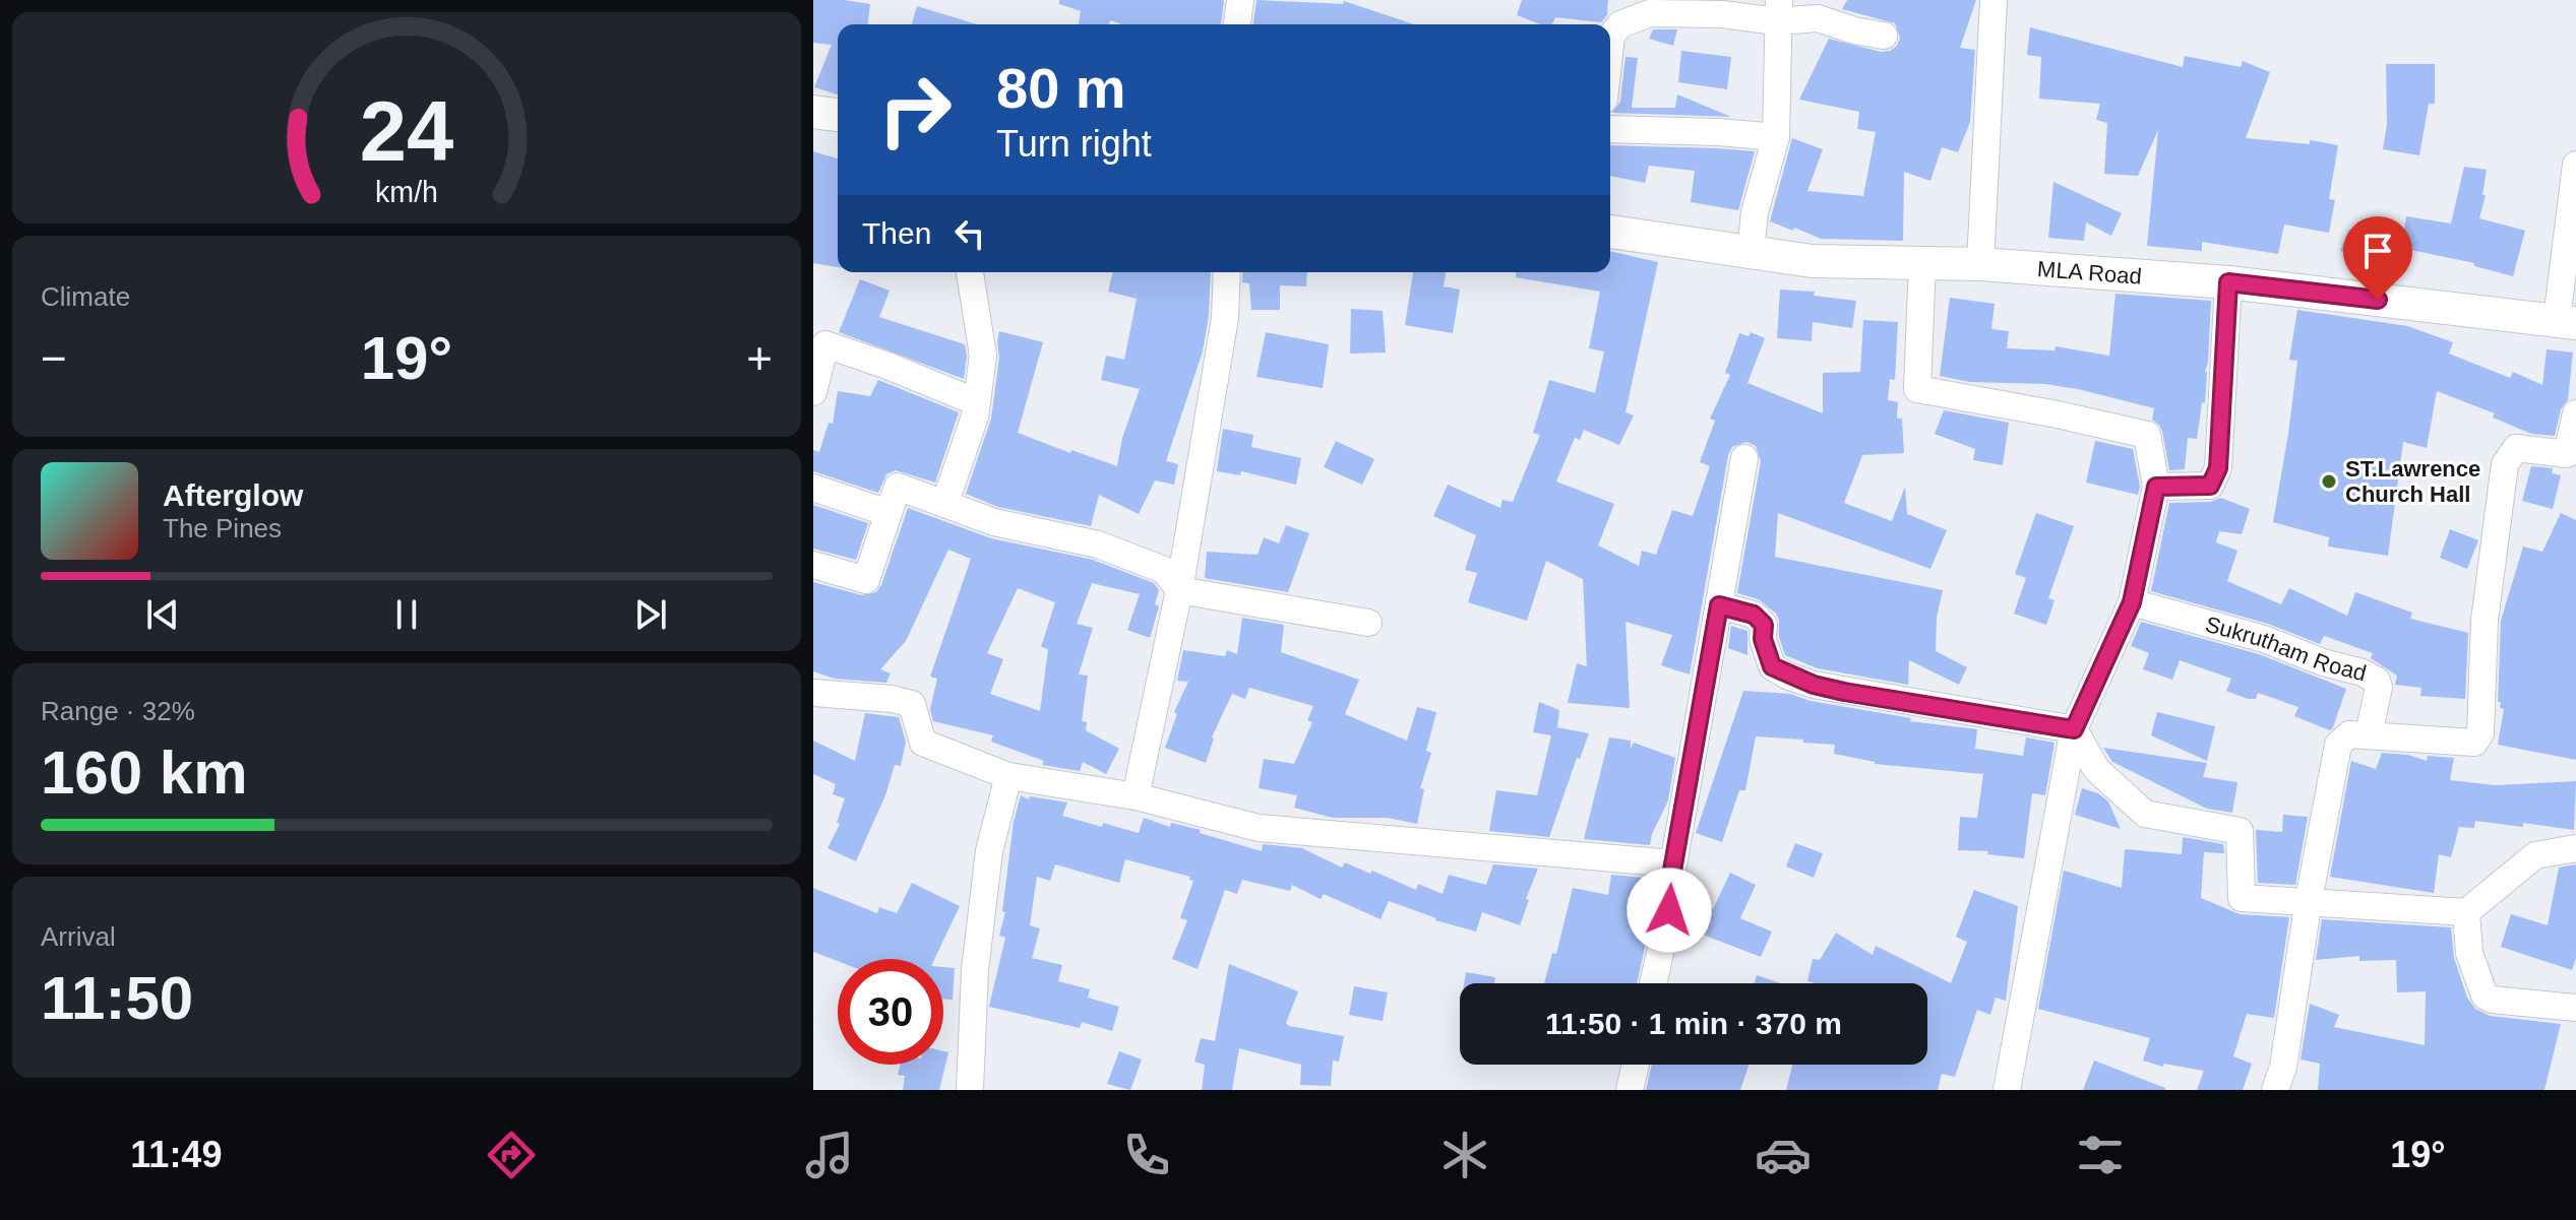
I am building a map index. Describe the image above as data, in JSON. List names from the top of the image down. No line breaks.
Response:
{"streets":{"street":["MLA Road","Sukrutham Road"]},"places":["ST.Lawrence Church Hall"],"page":{"turn":["80 m","Turn right"],"then":"Then","tile":["Climate",["Range · 32%","160 km"],["Arrival","11:50"]],"heat":["−","19°","+"],"song":["Afterglow","The Pines"],"limit":"30","trip":"11:50 · 1 min · 370 m","tabs":["11:49","19°"],"gauge":["24","km/h"]}}
